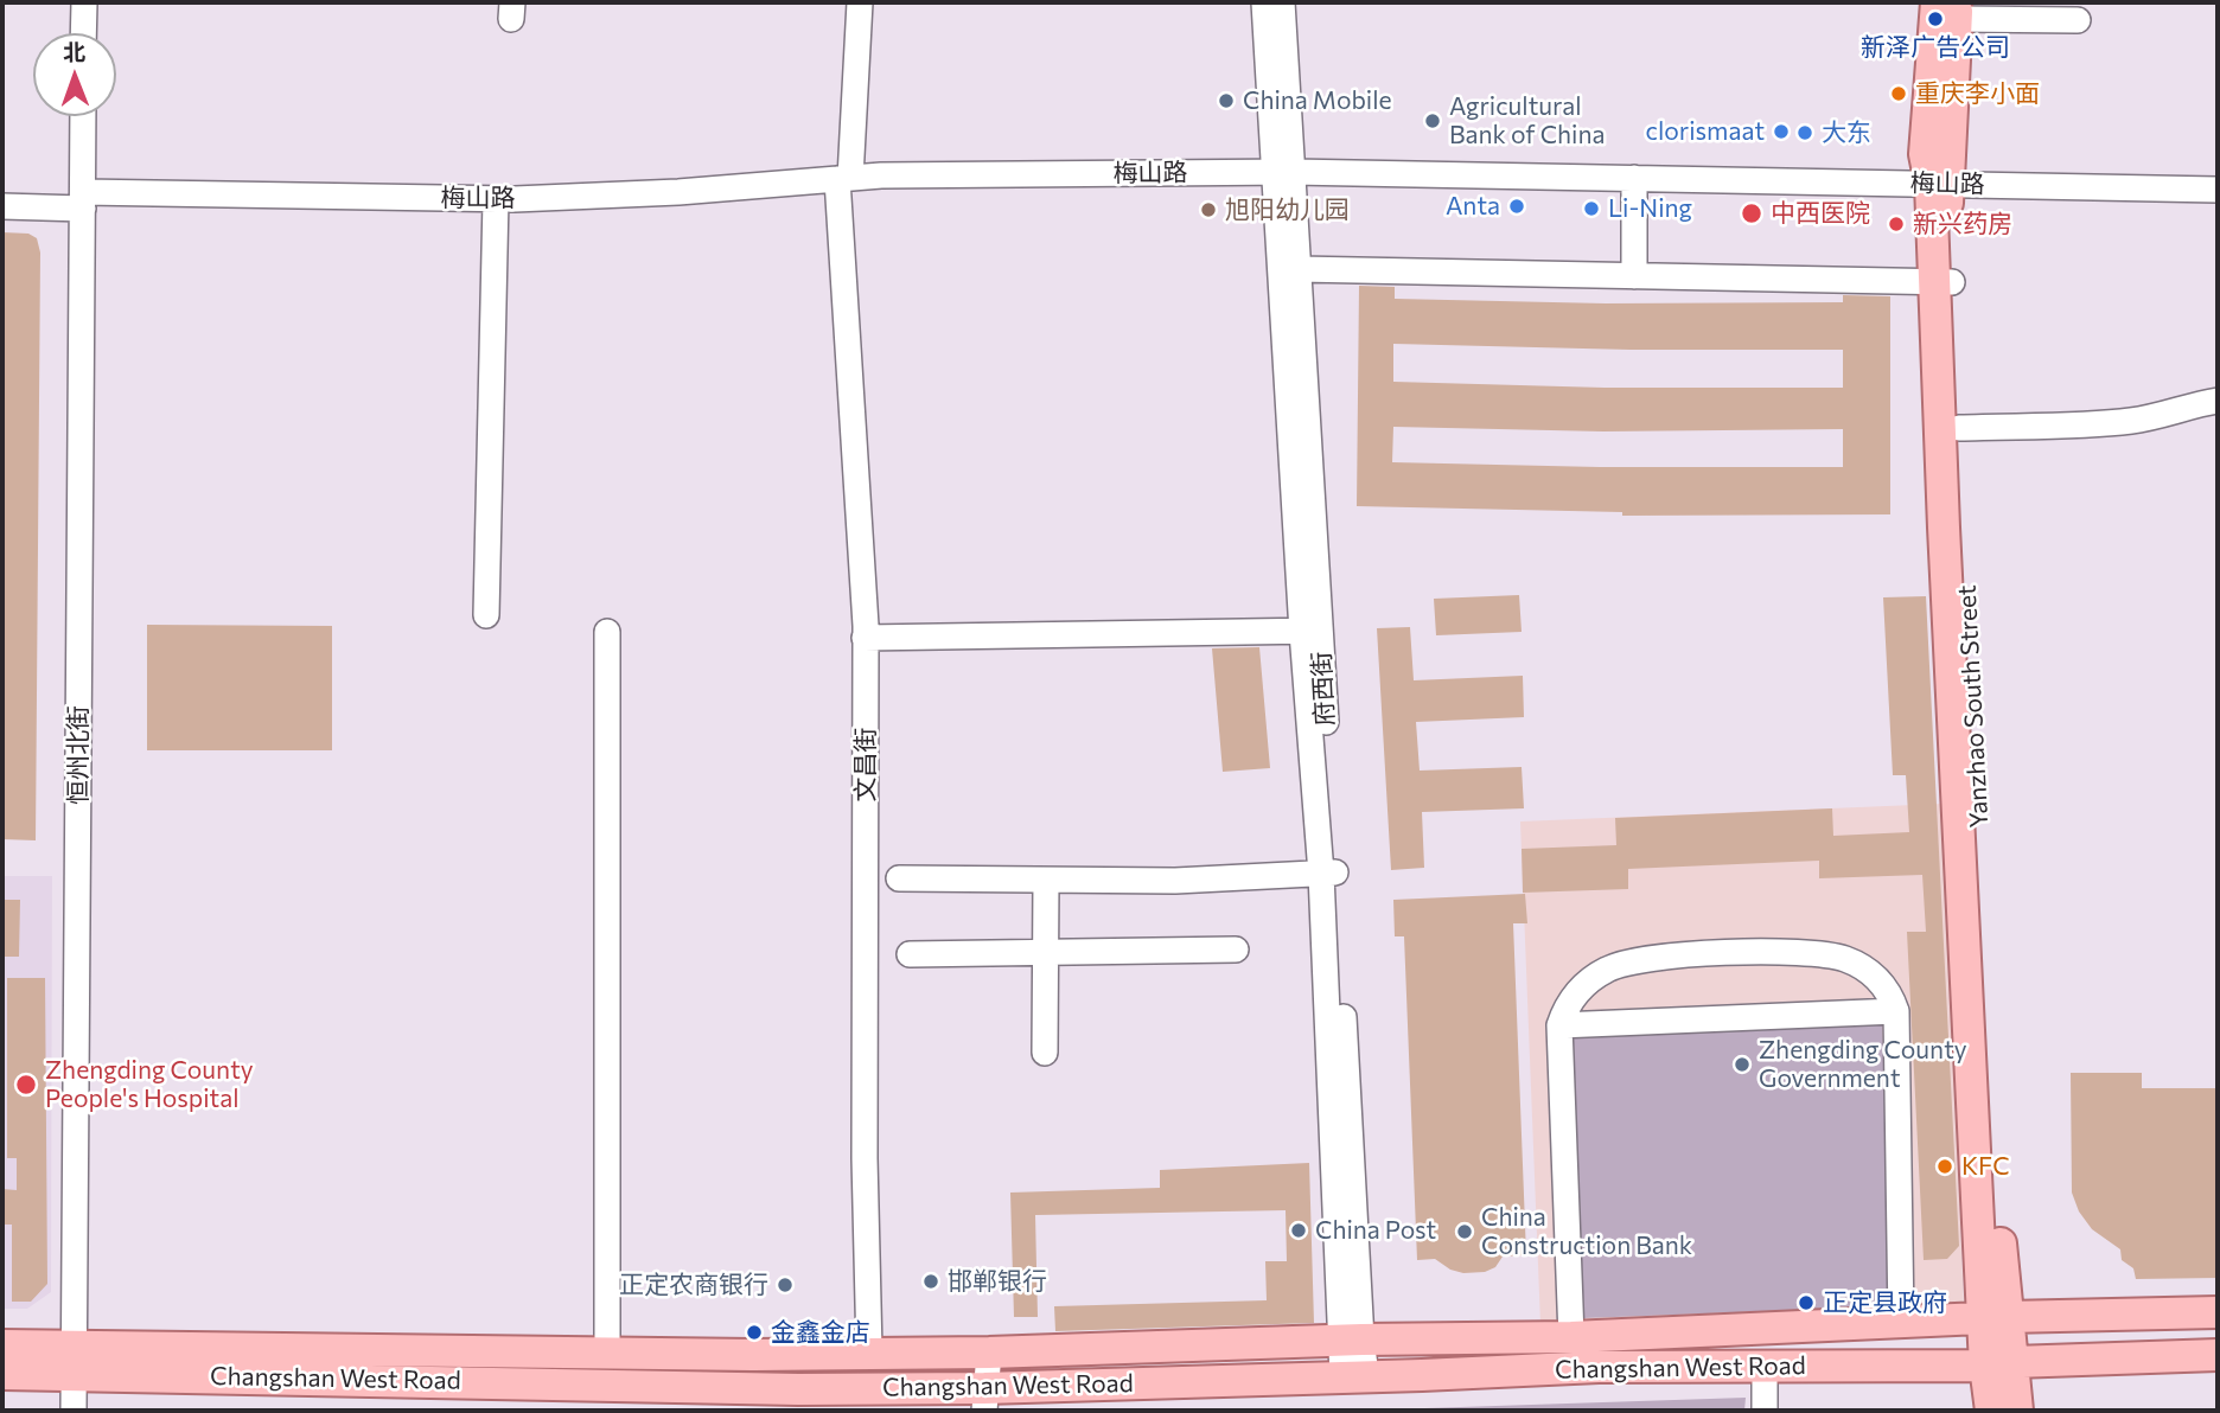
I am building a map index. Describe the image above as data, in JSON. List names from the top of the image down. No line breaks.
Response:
{"streets":{"main road":["Yanzhao South Street","Changshan West Road"],"street":["梅山路","府西街","恒州北街","文昌街"]},"crossings":[["梅山路","府西街"],["梅山路","Yanzhao South Street"],["梅山路","恒州北街"],["梅山路","文昌街"],["府西街","Changshan West Road"],["Yanzhao South Street","Changshan West Road"],["恒州北街","Changshan West Road"],["文昌街","Changshan West Road"]],"places":["新泽广告公司","重庆李小面","China Mobile","Agricultural Bank of China","clorismaat","大东","Anta","Li-Ning","旭阳幼儿园","中西医院","新兴药房","Zhengding County Government","Zhengding County People's Hospital","KFC","China Post","China Construction Bank","邯郸银行","正定农商银行","正定县政府","金鑫金店"],"north":"top"}
